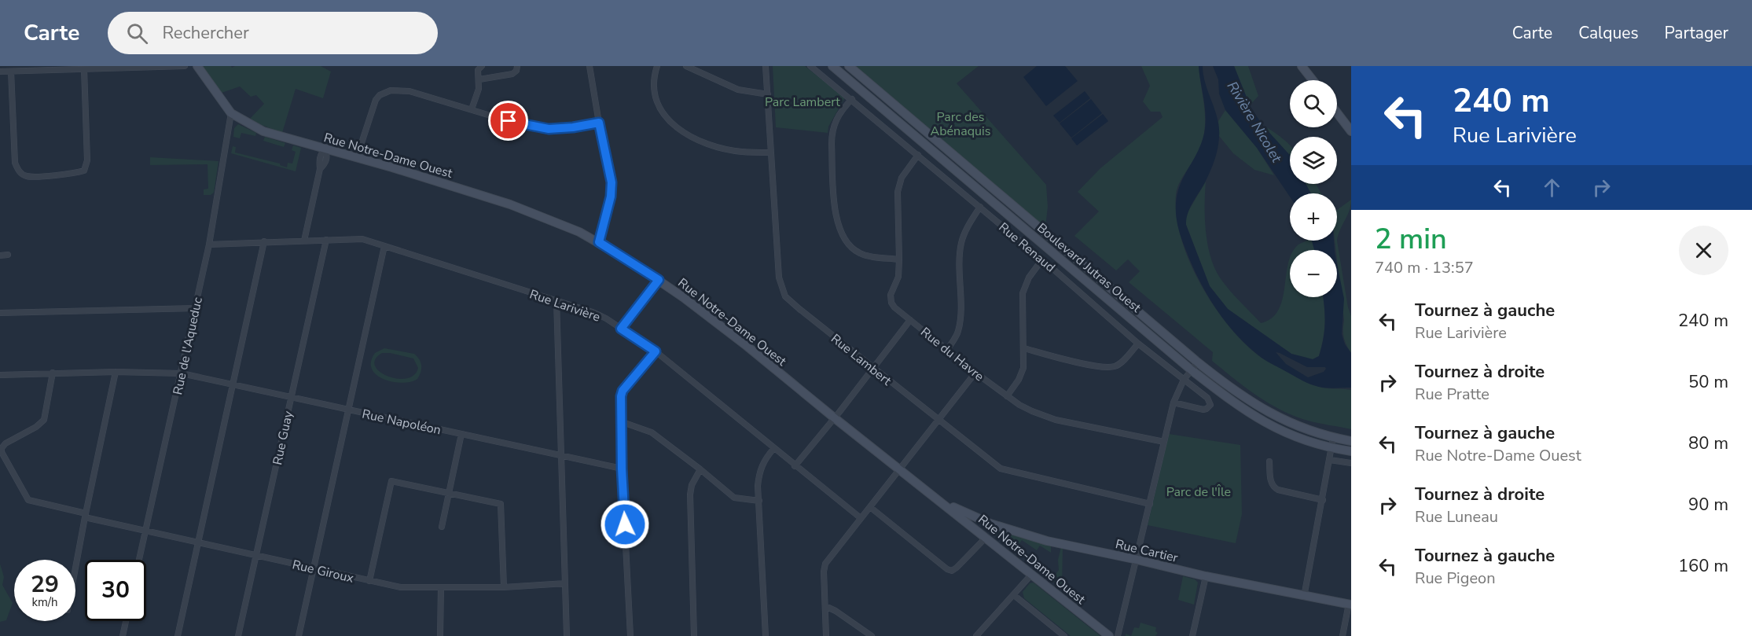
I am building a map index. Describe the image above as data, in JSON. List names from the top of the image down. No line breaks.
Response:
{"streets":{"street":["Rue Notre-Dame Ouest","Rue Renaud","Boulevard Jutras Ouest","Rue Larivière","Rue de l'Aqueduc","Rue du Havre","Rue Lambert","Rue Napoléon","Rue Guay","Rue Cartier","Rue Giroux"]},"crossings":[["Rue Notre-Dame Ouest","Rue de l'Aqueduc"],["Rue Notre-Dame Ouest","Rue Cartier"],["Rue Renaud","Rue du Havre"],["Rue Larivière","Rue de l'Aqueduc"],["Rue Larivière","Rue Guay"],["Rue de l'Aqueduc","Rue Napoléon"],["Rue de l'Aqueduc","Rue Giroux"],["Rue Napoléon","Rue Guay"],["Rue Napoléon","Rue Giroux"],["Rue Guay","Rue Giroux"]],"water":["Rivière Nicolet"],"parks":["Parc Lambert","Parc des Abénaquis","Parc de l'Île"],"page":{"header":"Carte","search":"Rechercher","nav":["Carte","Calques","Partager"],"turn":["240 m","Rue Larivière"],"map_buttons":["+","−"],"heading":["2 min","740 m · 13:57"],"list":[{"name":"Tournez à gauche","note":"Rue Larivière","value":"240 m"},{"name":"Tournez à droite","note":"Rue Pratte","value":"50 m"},{"name":"Tournez à gauche","note":"Rue Notre-Dame Ouest","value":"80 m"},{"name":"Tournez à droite","note":"Rue Luneau","value":"90 m"},{"name":"Tournez à gauche","note":"Rue Pigeon","value":"160 m"}],"speed":"29 km/h","limit":"30"}}
